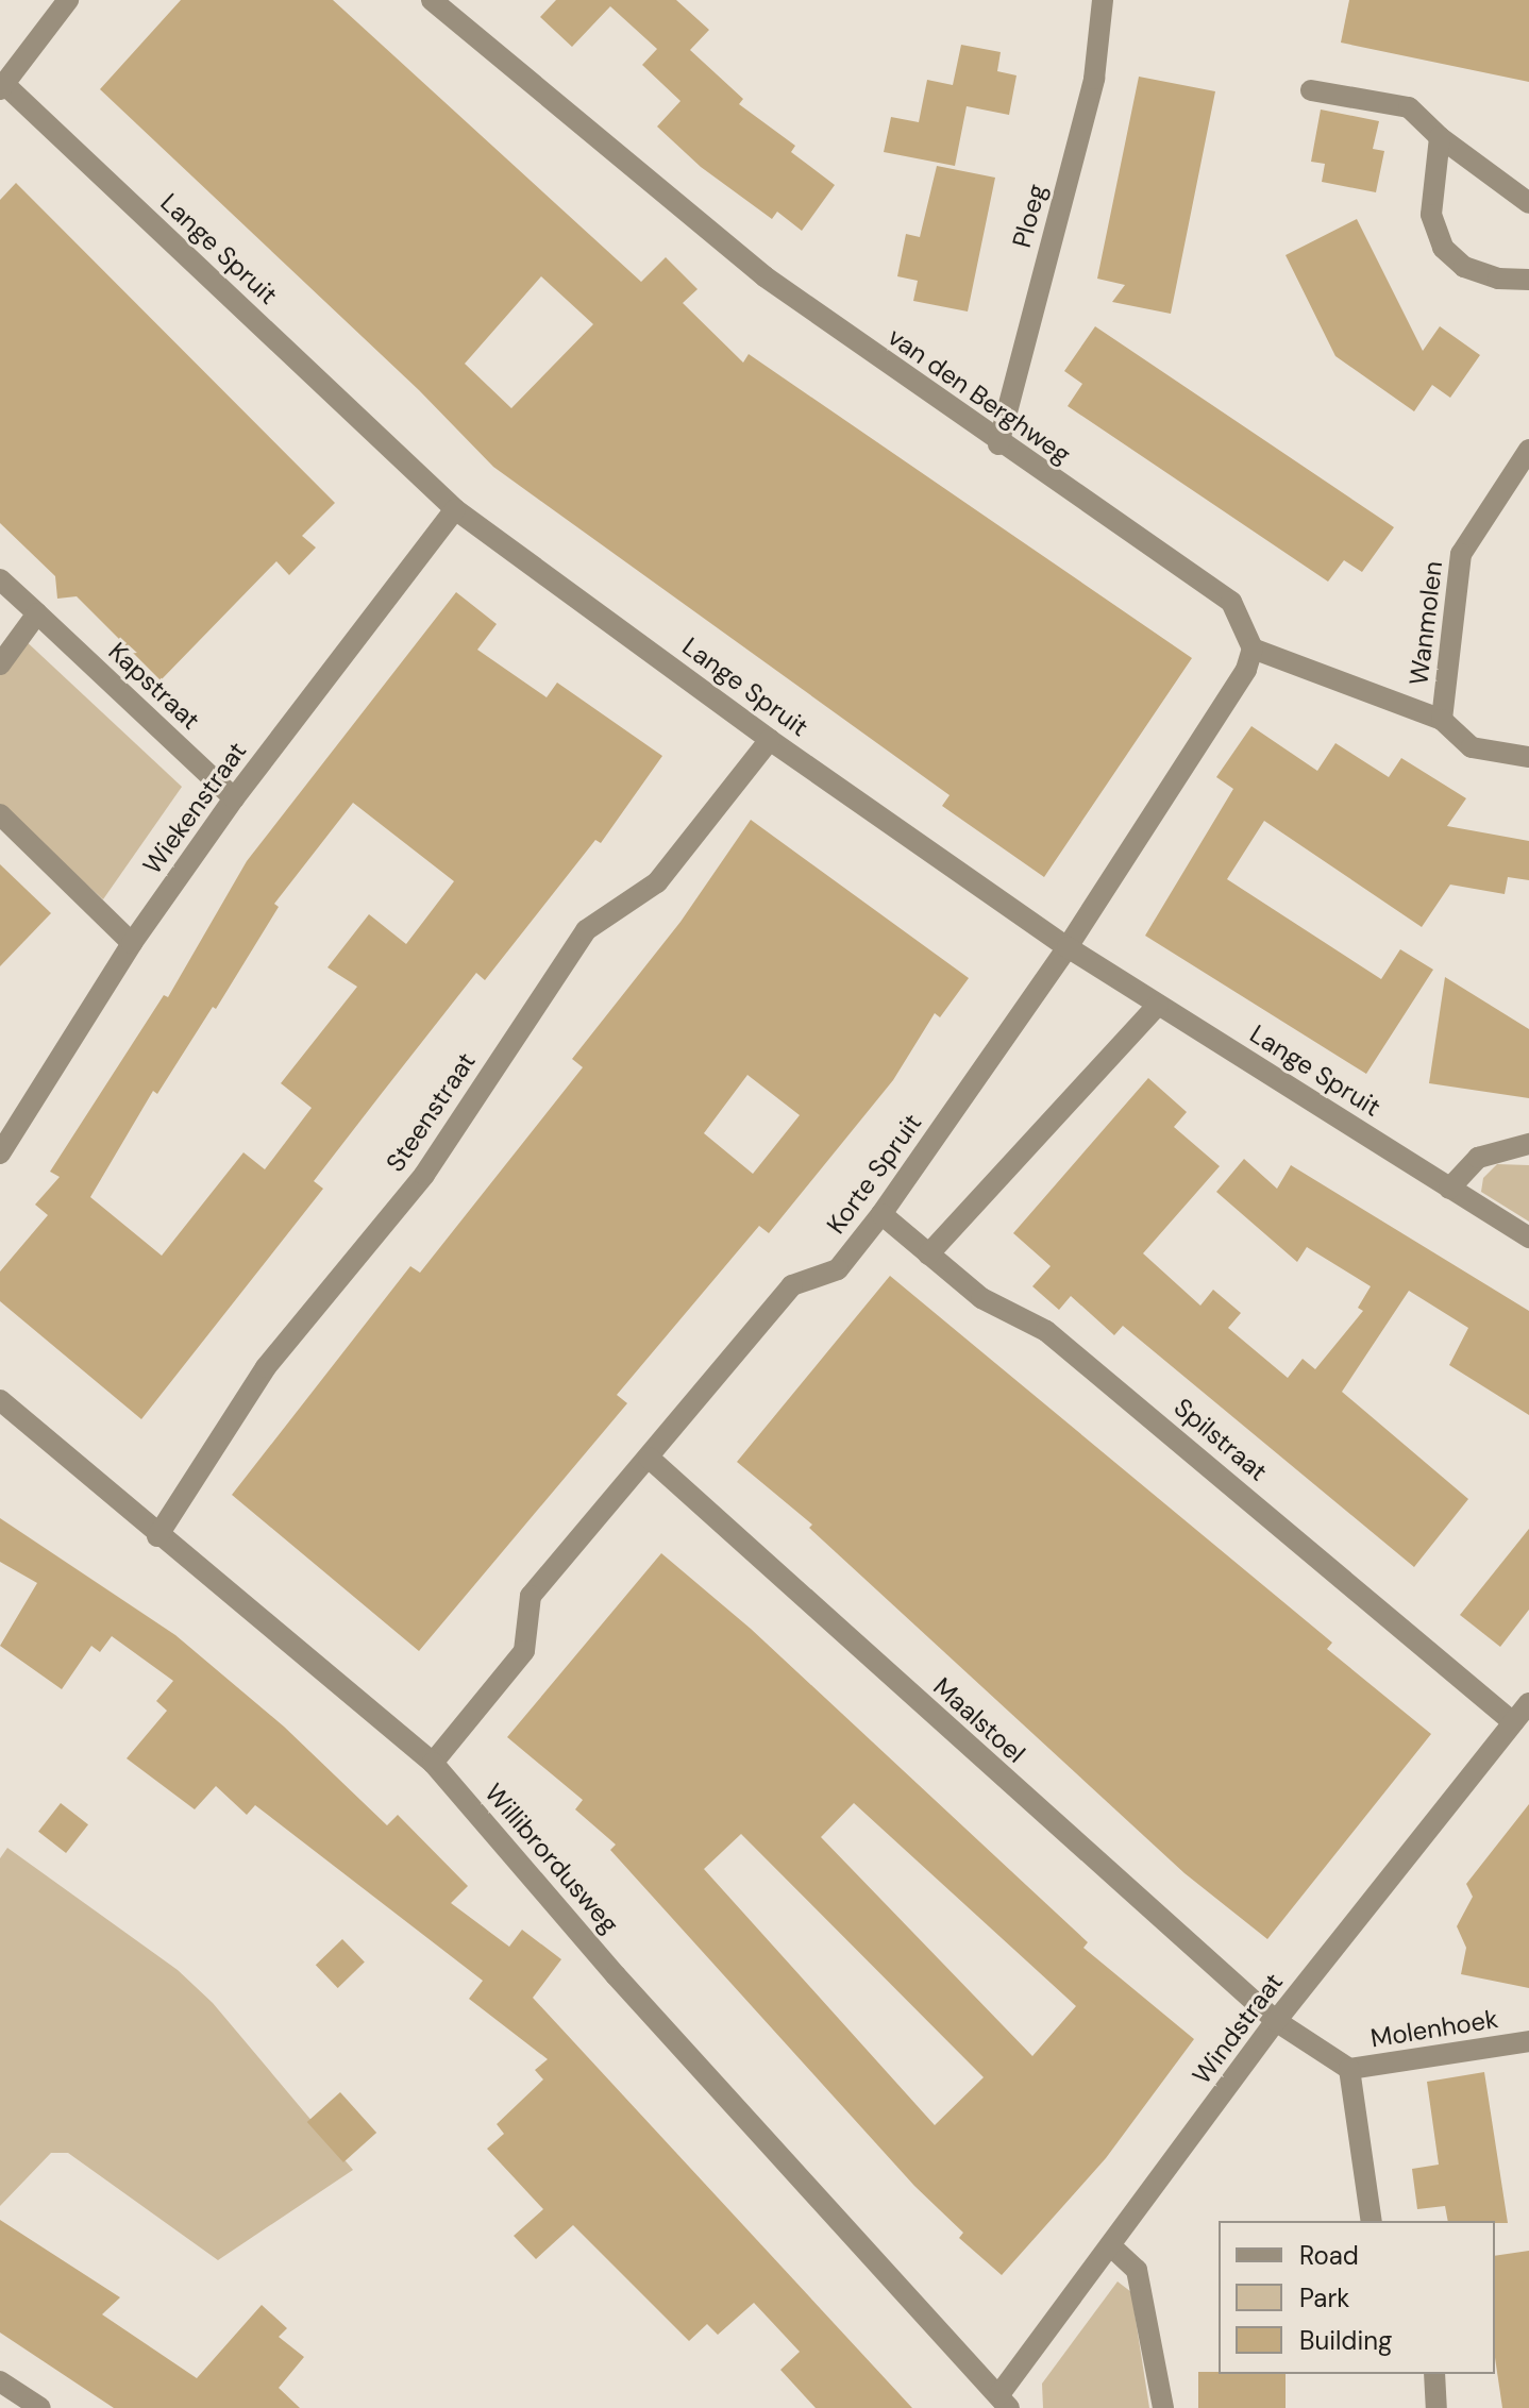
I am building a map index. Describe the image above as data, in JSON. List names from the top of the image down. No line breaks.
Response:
{"streets":{"street":["Ploeg","Lange Spruit","van den Berghweg","Wanmolen","Kapstraat","Wiekenstraat","Steenstraat","Korte Spruit","Spilstraat","Maalstoel","Willibrordusweg","Windstraat","Molenhoek"]},"crossings":[["Ploeg","van den Berghweg"],["Lange Spruit","Wiekenstraat"],["Lange Spruit","Steenstraat"],["Lange Spruit","Korte Spruit"],["van den Berghweg","Korte Spruit"],["Kapstraat","Wiekenstraat"],["Steenstraat","Willibrordusweg"],["Korte Spruit","Spilstraat"],["Korte Spruit","Maalstoel"],["Korte Spruit","Willibrordusweg"],["Spilstraat","Windstraat"],["Maalstoel","Windstraat"],["Maalstoel","Molenhoek"],["Willibrordusweg","Windstraat"],["Windstraat","Molenhoek"]],"legend":["Road","Park","Building"]}
